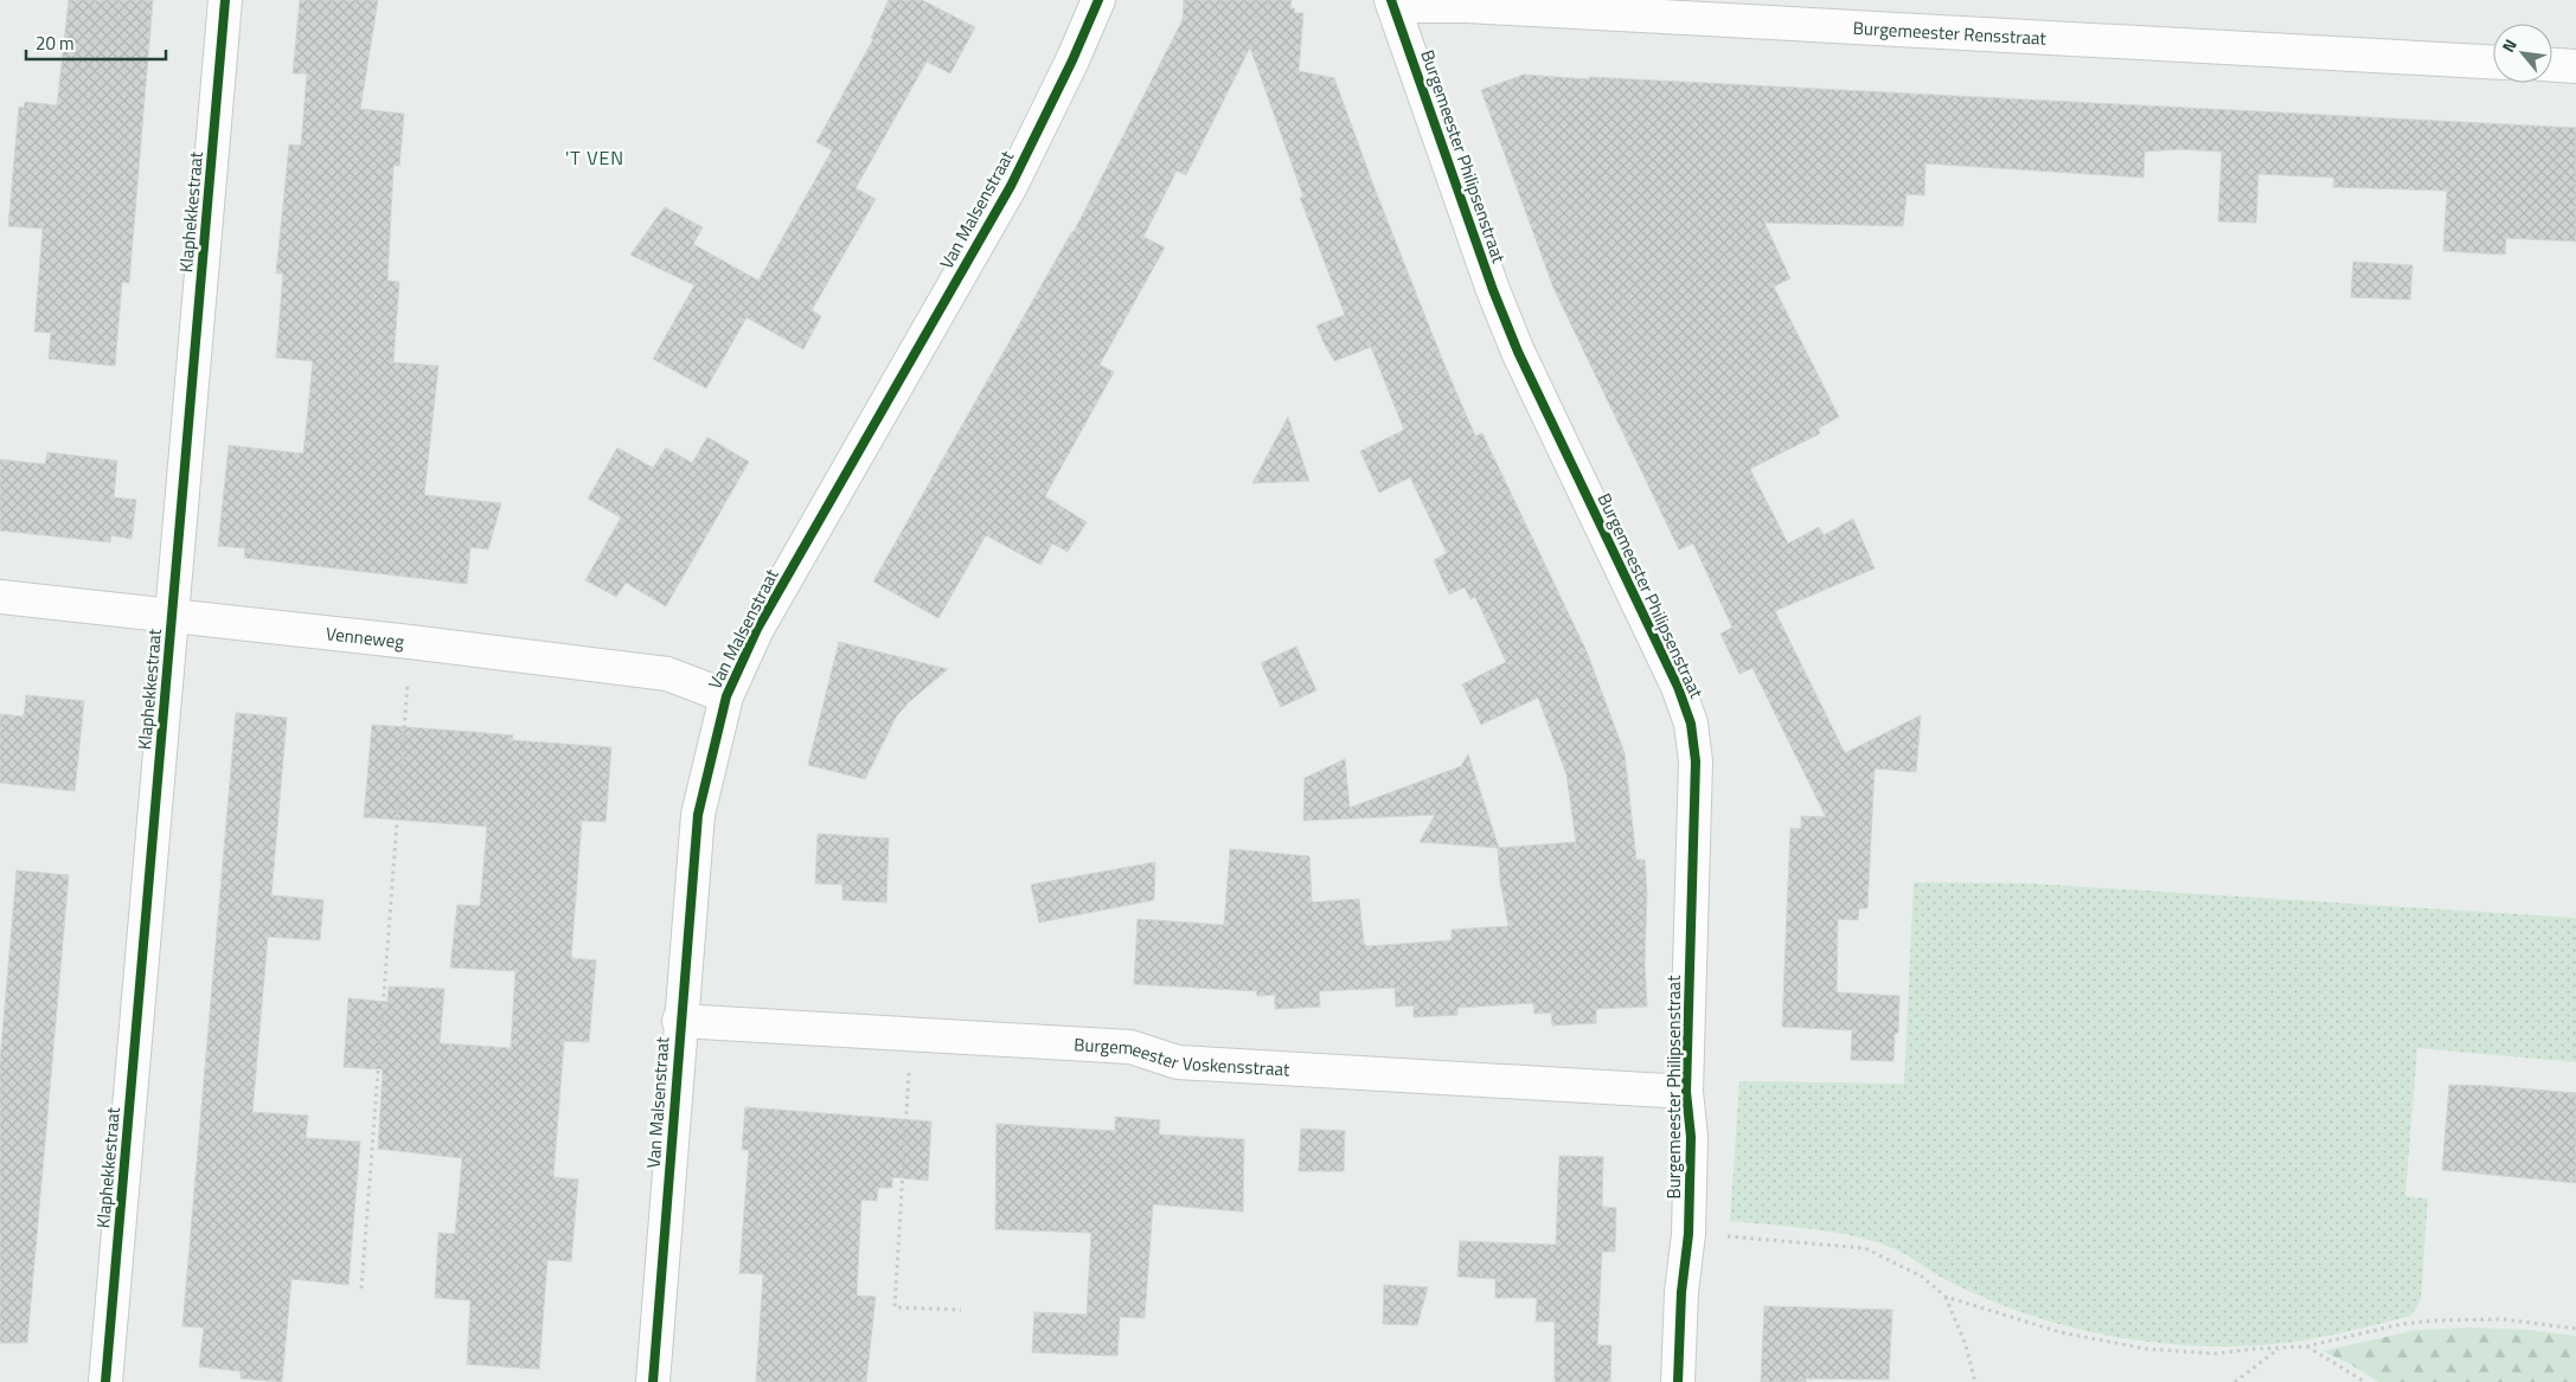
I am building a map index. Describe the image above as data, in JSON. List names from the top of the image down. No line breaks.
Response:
{"streets":{"street":["Burgemeester Rensstraat","Burgemeester Philipsenstraat","Van Malsenstraat","Klaphekkestraat","Venneweg","Burgemeester Voskensstraat"]},"crossings":[["Burgemeester Rensstraat","Burgemeester Philipsenstraat"],["Burgemeester Philipsenstraat","Burgemeester Voskensstraat"],["Van Malsenstraat","Venneweg"],["Van Malsenstraat","Burgemeester Voskensstraat"],["Klaphekkestraat","Venneweg"]],"districts":["'T VEN"],"scale_bar":"20 m","north":"top left"}
